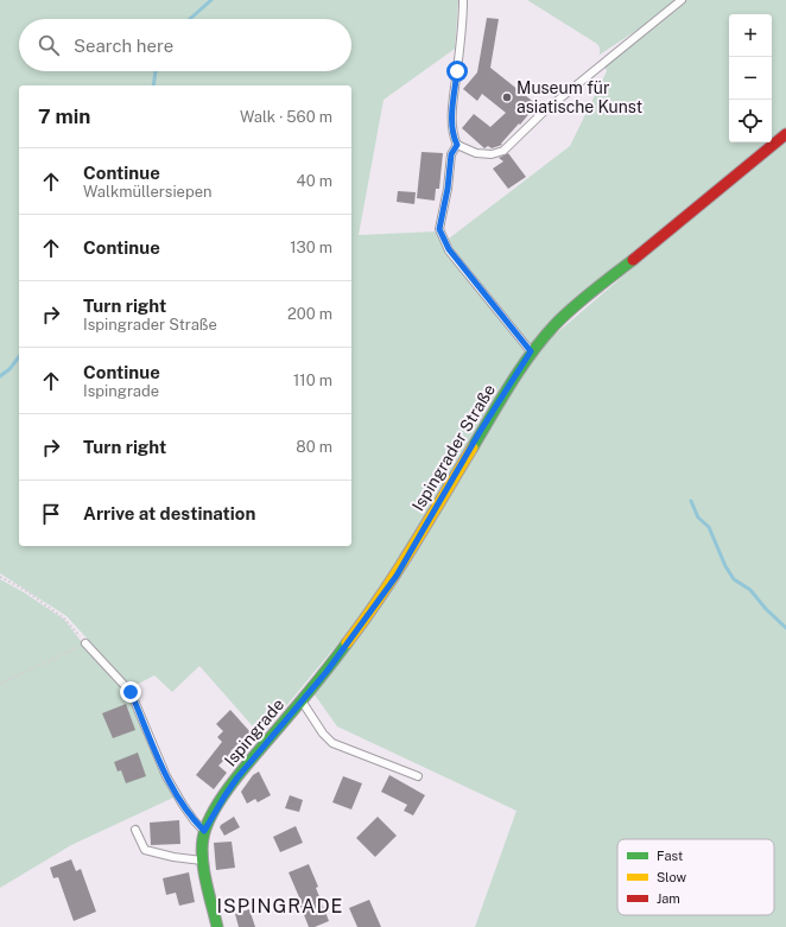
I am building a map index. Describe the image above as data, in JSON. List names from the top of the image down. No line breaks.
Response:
{"streets":{"street":["Ispingrader Straße","Ispingrade"]},"crossings":[["Ispingrader Straße","Ispingrade"]],"districts":["ISPINGRADE"],"places":["Museum für asiatische Kunst"],"legend":["Fast","Slow","Jam"],"page":{"map_buttons":["+","−"],"search":"Search here","heading":["7 min","Walk · 560 m"],"list":[["Continue","Walkmüllersiepen","40 m"],["Continue","130 m"],["Turn right","Ispingrader Straße","200 m"],["Continue","Ispingrade","110 m"],["Turn right","80 m"],"Arrive at destination"]}}
